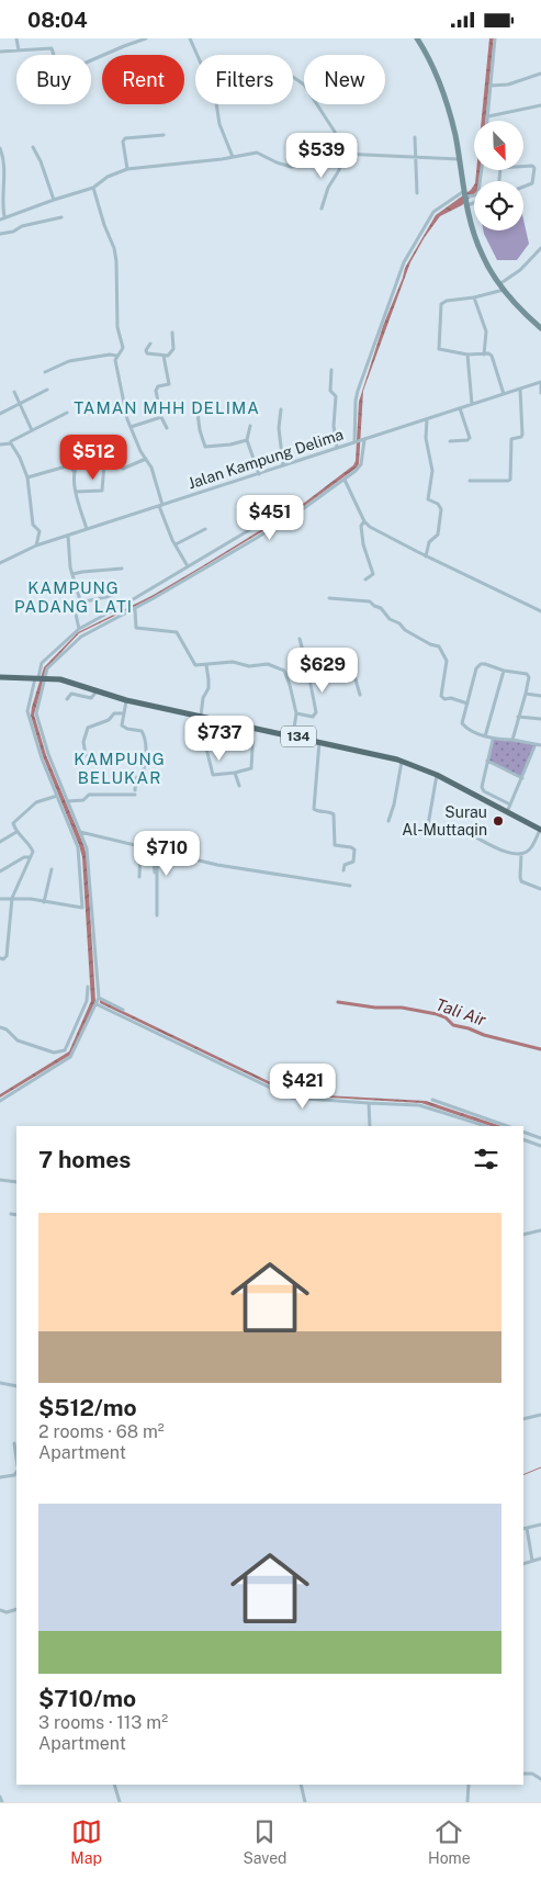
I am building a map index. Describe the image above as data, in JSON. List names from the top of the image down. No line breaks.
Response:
{"streets":{"main road":["134"],"street":["Jalan Kampung Delima"]},"districts":["TAMAN MHH DELIMA","KAMPUNG PADANG LATI","KAMPUNG BELUKAR"],"water":["Tali Air"],"places":["Surau Al-Muttaqin"],"north":"bottom right","page":{"status":"08:04","chip":["Buy","Rent","Filters","New"],"price":["$539","$512","$451","$629","$737","$710","$421"],"heading":"7 homes","list":[{"name":"$512/mo","note":"2 rooms · 68 m² · Apartment"},{"name":"$710/mo","note":"3 rooms · 113 m² · Apartment"}],"tabs":["Map","Saved","Home"]}}
